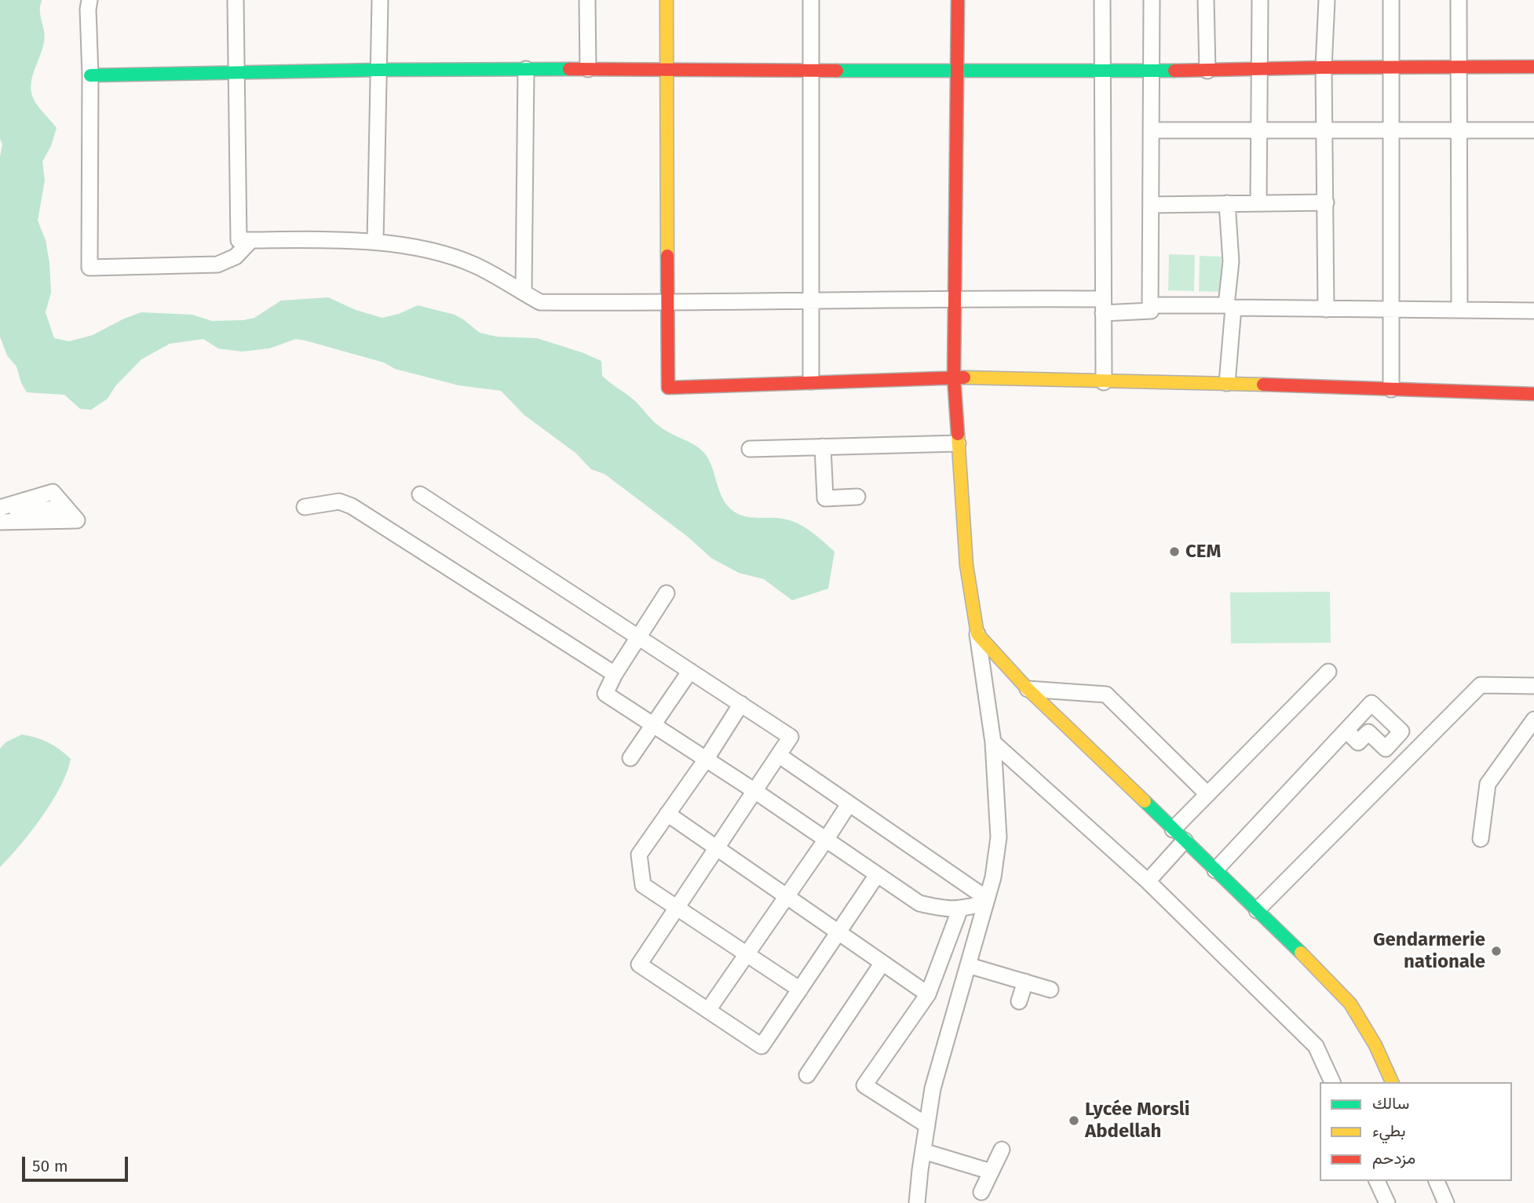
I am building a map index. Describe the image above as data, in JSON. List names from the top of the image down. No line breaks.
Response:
{"places":["CEM","Gendarmerie nationale","Lycée Morsli Abdellah"],"legend":["سالك","بطيء","مزدحم"],"scale_bar":"50 m"}
